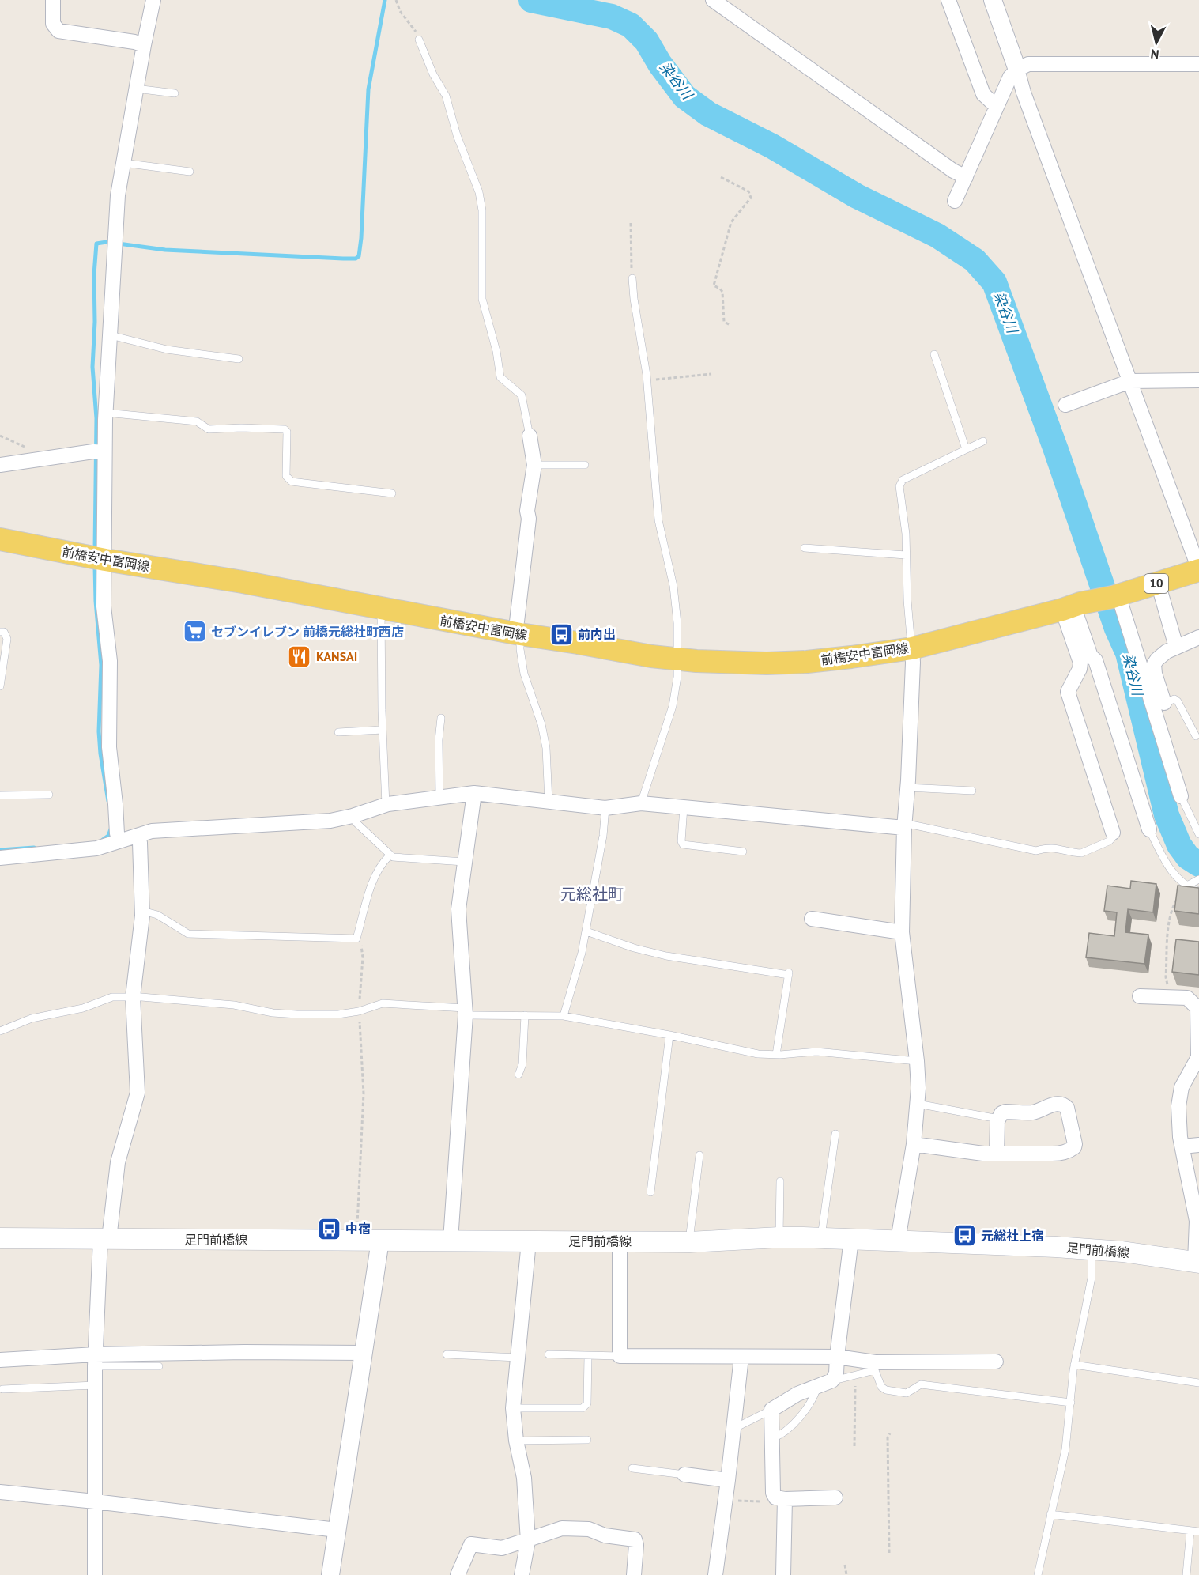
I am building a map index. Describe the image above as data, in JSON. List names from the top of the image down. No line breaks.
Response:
{"streets":{"main road":["前橋安中富岡線","10","足門前橋線"]},"crossings":[["前橋安中富岡線","10"]],"districts":["元総社町"],"water":["染谷川"],"places":{"supermarket":["セブンイレブン 前橋元総社町西店"],"bus stop":["前内出","中宿","元総社上宿"],"restaurant":["KANSAI"]},"north":"bottom"}
